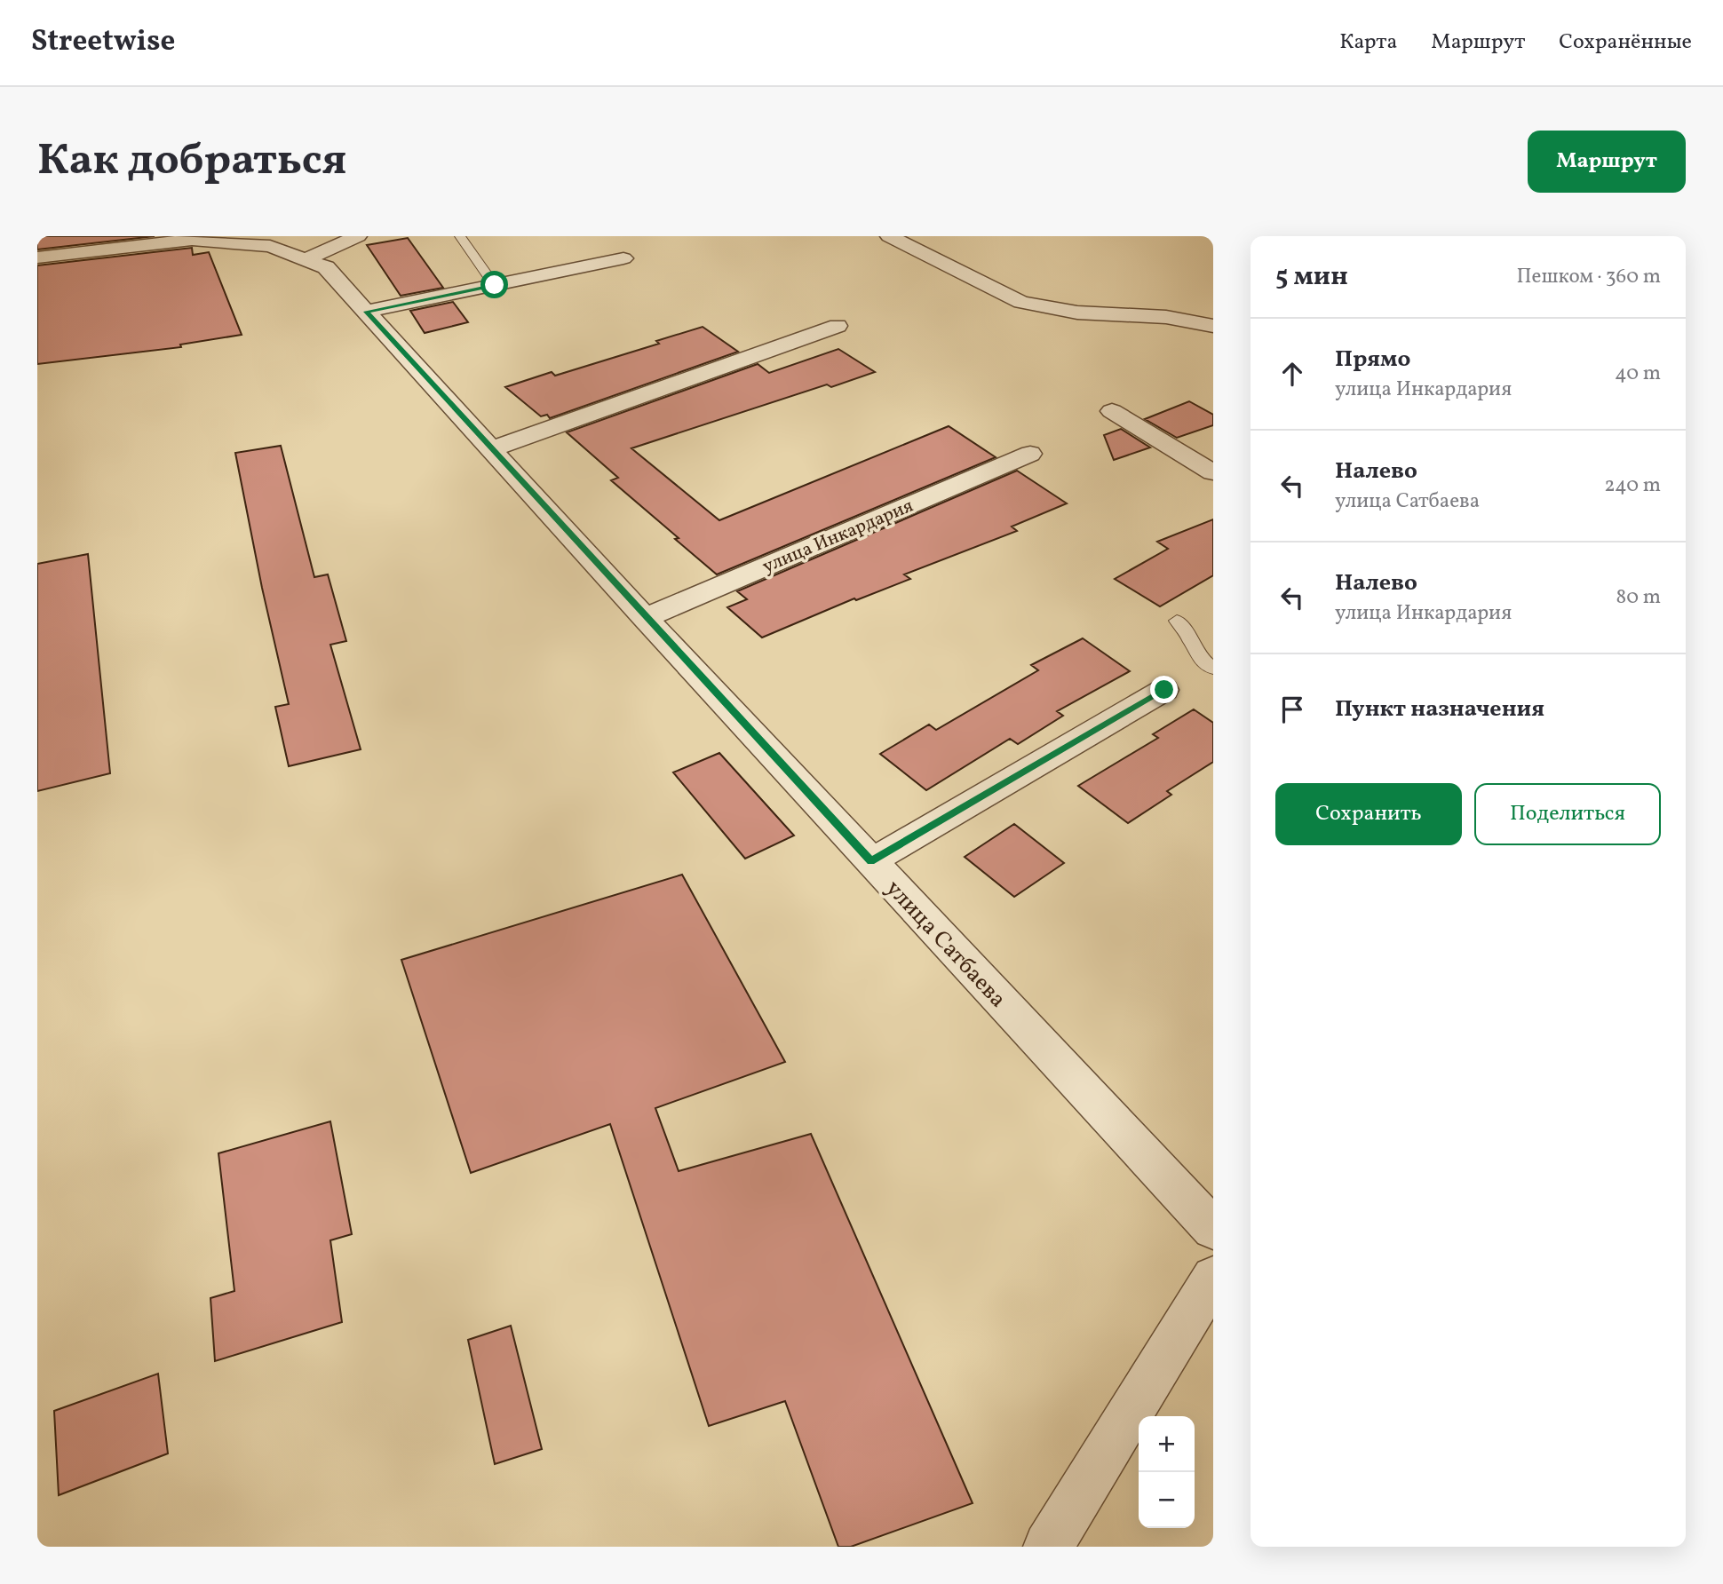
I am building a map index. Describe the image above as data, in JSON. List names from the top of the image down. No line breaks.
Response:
{"streets":{"street":["улица Инкардария","улица Сатбаева"]},"crossings":[["улица Инкардария","улица Сатбаева"]],"page":{"header":"Streetwise","nav":["Карта","Маршрут","Сохранённые"],"buttons":["Маршрут",["Сохранить","Поделиться"]],"title":"Как добраться","heading":["5 мин","Пешком · 360 m"],"list":[["Прямо","улица Инкардария","40 m"],["Налево","улица Сатбаева","240 m"],["Налево","улица Инкардария","80 m"],"Пункт назначения"],"map_buttons":["+","−"]}}
